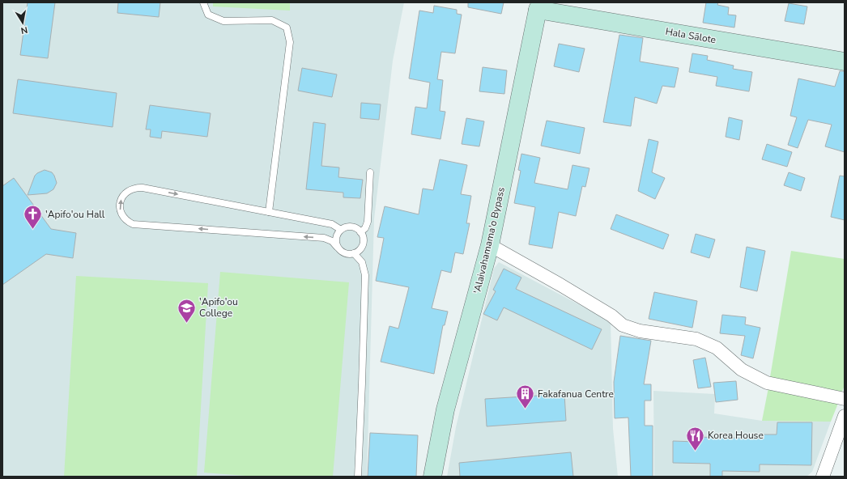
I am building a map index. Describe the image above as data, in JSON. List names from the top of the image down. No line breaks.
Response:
{"streets":{"main road":["Hala Sālote","'Alaivahamama'o Bypass"]},"crossings":[["Hala Sālote","'Alaivahamama'o Bypass"]],"places":{"church":["'Apifo'ou Hall"],"school or university":["'Apifo'ou College"],"building":["Fakafanua Centre"],"restaurant":["Korea House"]},"north":"bottom"}
